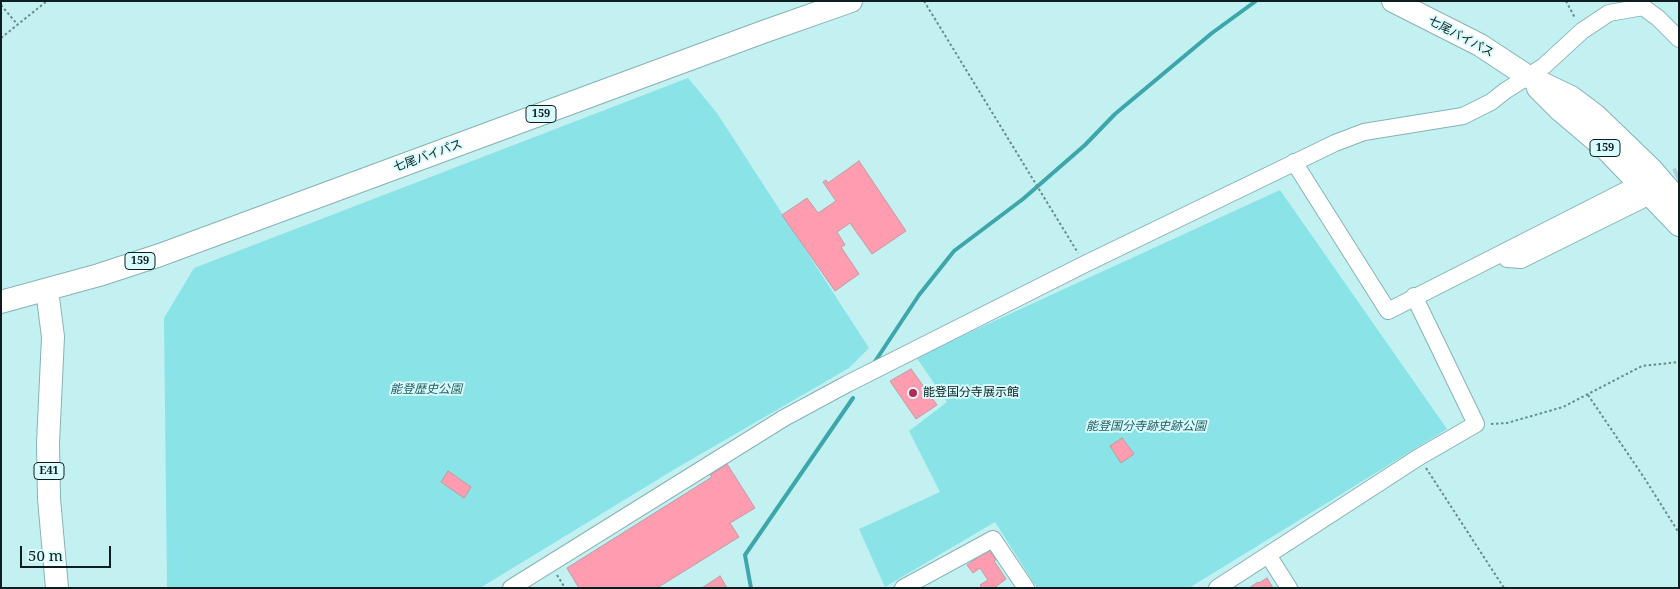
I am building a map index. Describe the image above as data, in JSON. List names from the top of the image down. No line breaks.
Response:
{"streets":{"highway":["七尾バイパス","159","E41"]},"crossings":[["七尾バイパス","E41"]],"parks":["能登歴史公園","能登国分寺跡史跡公園"],"places":["能登国分寺展示館"],"scale_bar":"50 m"}
